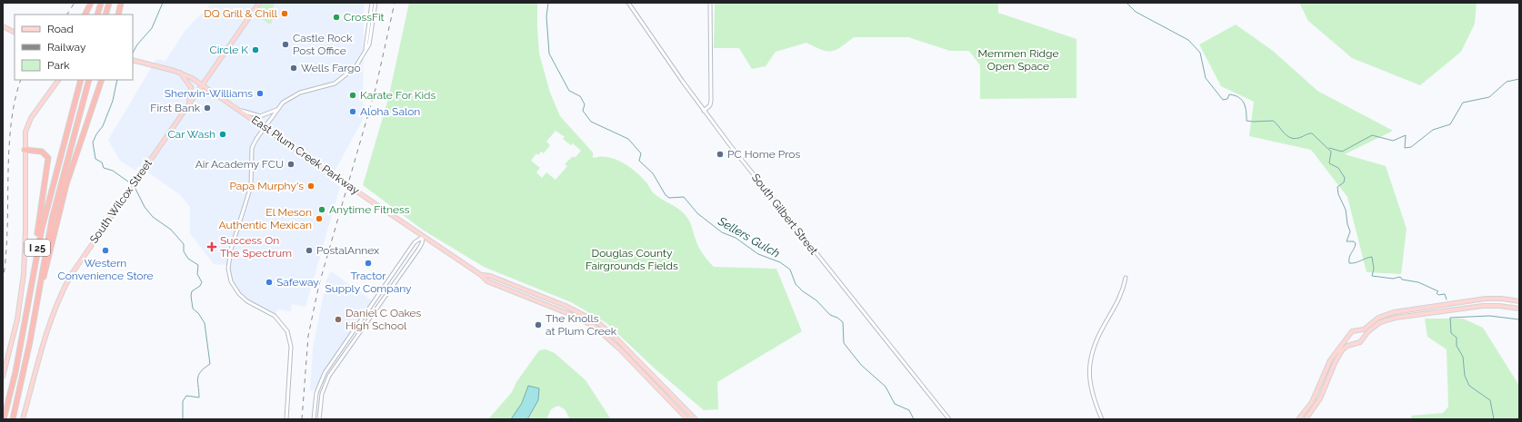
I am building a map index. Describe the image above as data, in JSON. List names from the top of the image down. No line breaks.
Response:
{"streets":{"highway":["I 25"],"main road":["East Plum Creek Parkway","South Wilcox Street"],"street":["South Gilbert Street"]},"crossings":[["East Plum Creek Parkway","South Wilcox Street"]],"water":["Sellers Gulch"],"parks":["Memmen Ridge Open Space","Douglas County Fairgrounds Fields"],"places":{"other":["DQ Grill & Chill","CrossFit","Castle Rock Post Office","Circle K","Wells Fargo","Sherwin-Williams","Karate For Kids","First Bank","Aloha Salon","Car Wash","PC Home Pros","Air Academy FCU","Papa Murphy's","Anytime Fitness","El Meson Authentic Mexican","Western Convenience Store","PostalAnnex","Tractor Supply Company","Safeway","Daniel C Oakes High School","The Knolls at Plum Creek"],"health":["Success On The Spectrum"]},"legend":["Road","Railway","Park"]}
